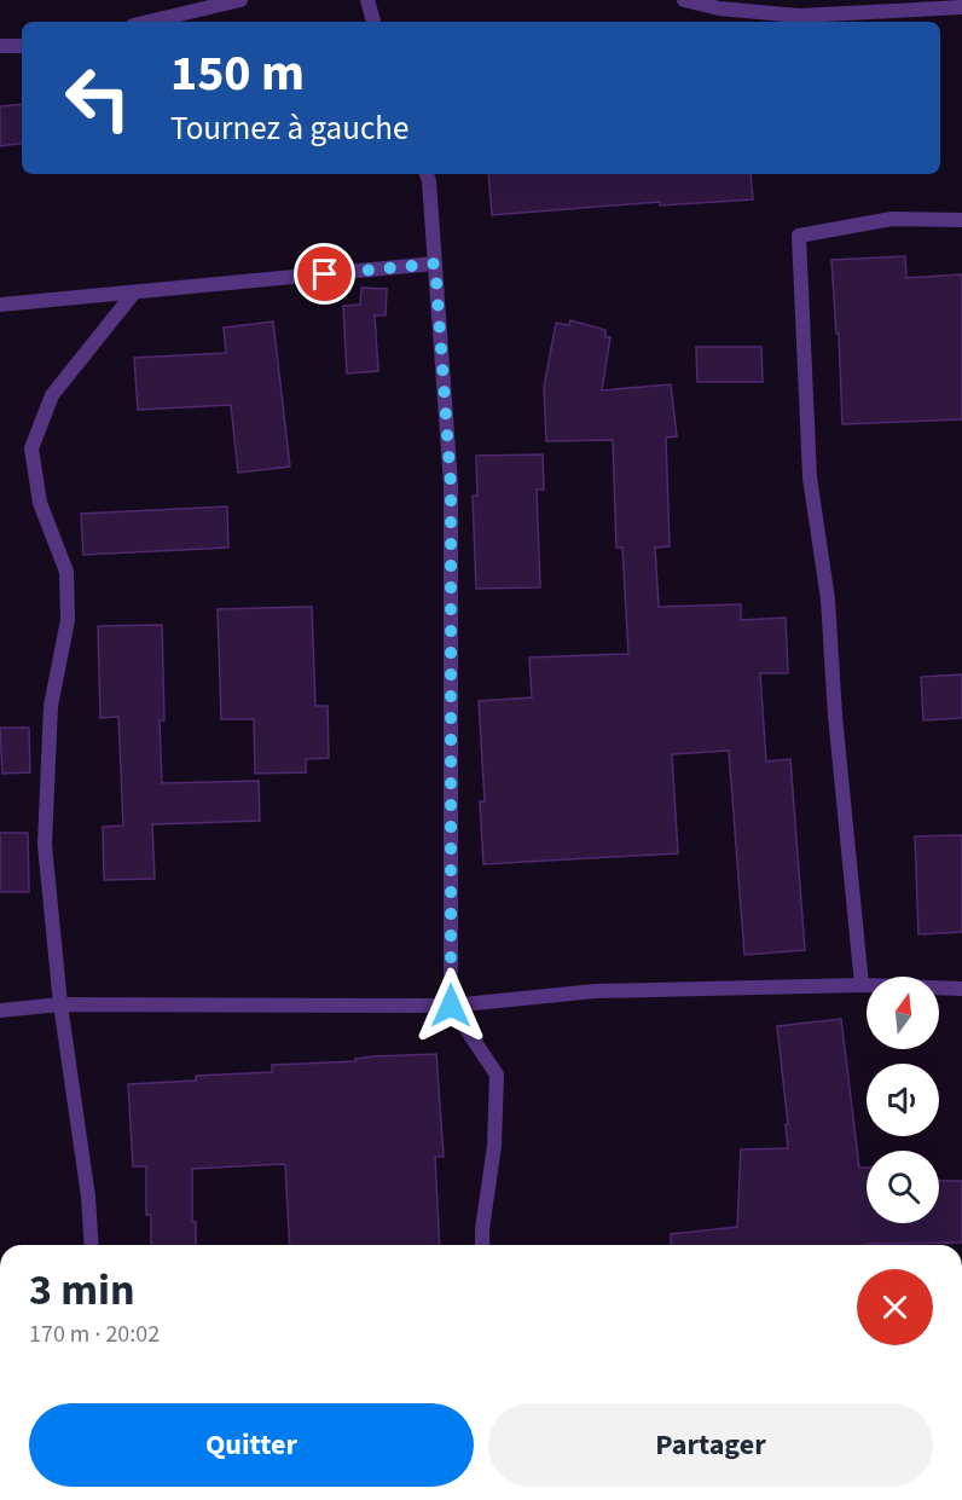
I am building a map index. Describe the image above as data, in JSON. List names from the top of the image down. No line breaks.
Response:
{"north":"top","page":{"turn":["150 m","Tournez à gauche"],"heading":["3 min","170 m · 20:02"],"buttons":["Quitter","Partager"]}}
